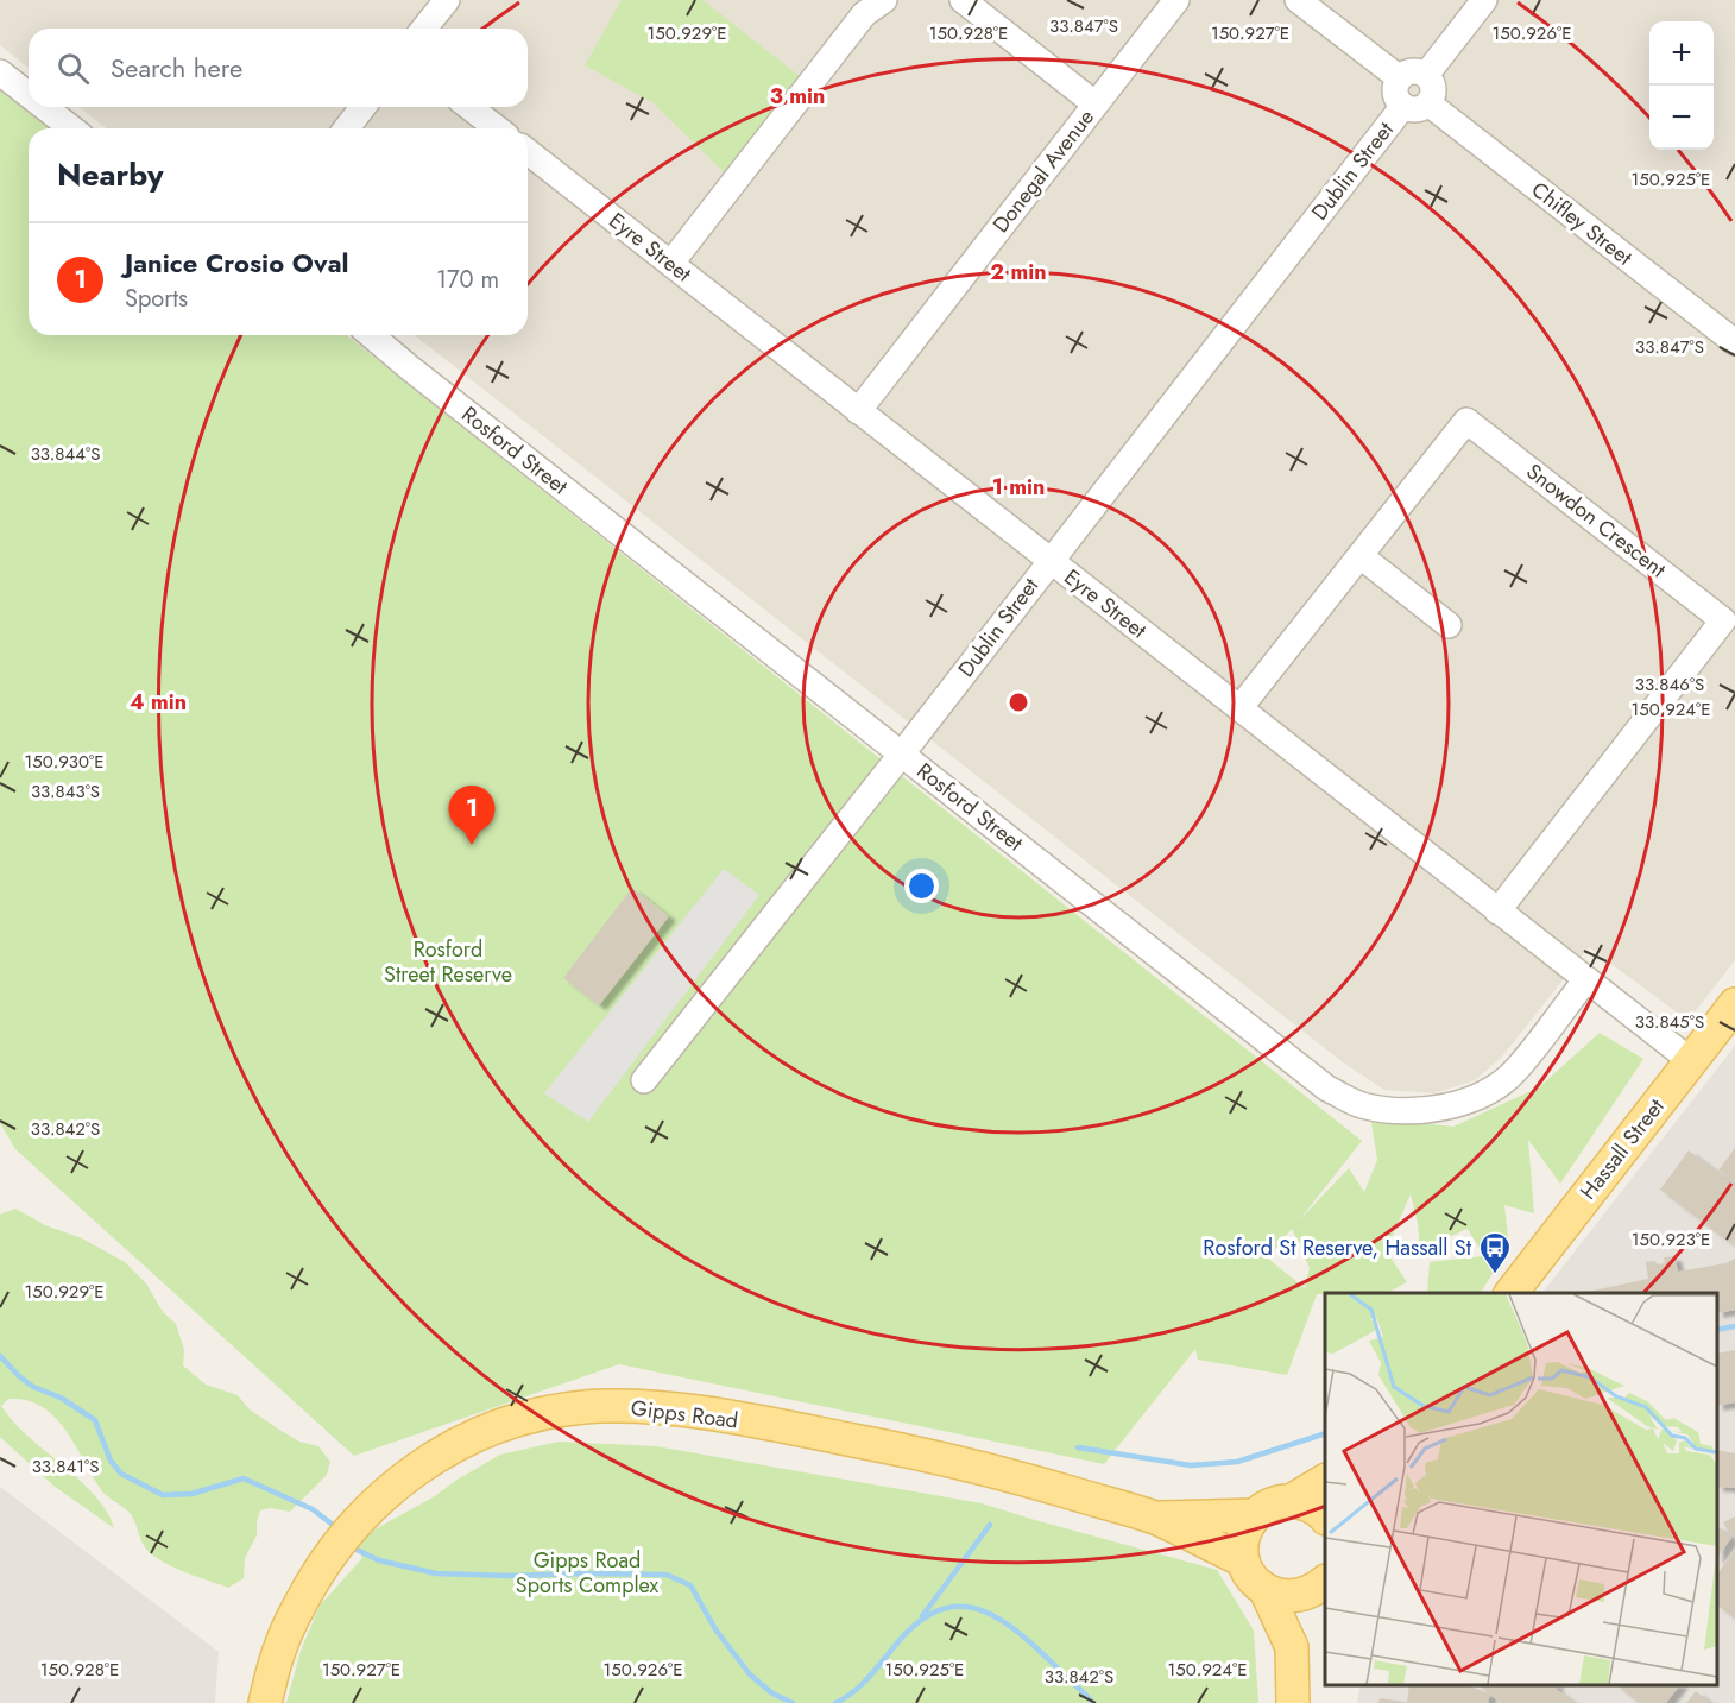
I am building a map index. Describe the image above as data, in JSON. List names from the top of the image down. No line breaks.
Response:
{"streets":{"main road":["Hassall Street","Gipps Road"],"street":["Donegal Avenue","Dublin Street","Chifley Street","Eyre Street","Rosford Street","Snowdon Crescent"]},"crossings":[["Donegal Avenue","Eyre Street"],["Dublin Street","Chifley Street"],["Dublin Street","Eyre Street"],["Dublin Street","Rosford Street"],["Eyre Street","Rosford Street"],["Eyre Street","Snowdon Crescent"],["Eyre Street","Hassall Street"]],"parks":["Rosford Street Reserve","Gipps Road Sports Complex"],"places":{"bus stop":["Rosford St Reserve, Hassall St"]},"page":{"map_buttons":["+","−"],"search":"Search here","heading":"Nearby","list":[{"mark":"1","name":"Janice Crosio Oval","note":"Sports","value":"170 m"}],"pins":"1"},"coordinates":["33.847°S","150.929°E","150.928°E","150.927°E","150.926°E","150.925°E","33.844°S","33.846°S","150.924°E","150.930°E","33.843°S","33.845°S","33.842°S","150.923°E","33.841°S"],"rings":["3 min","2 min","1 min","4 min"]}
